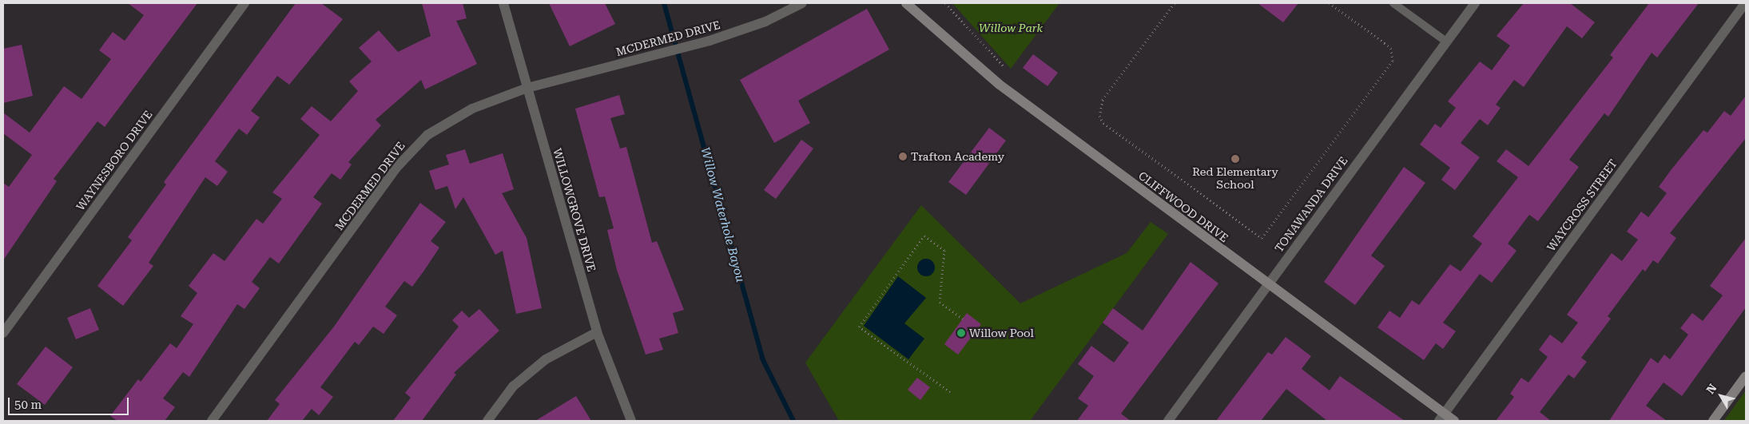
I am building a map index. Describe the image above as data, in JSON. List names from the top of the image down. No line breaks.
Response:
{"streets":{"street":["MCDERMED DRIVE","WAYNESBORO DRIVE","TONAWANDA DRIVE","WAYCROSS STREET","CLIFFWOOD DRIVE","WILLOWGROVE DRIVE"]},"crossings":[["MCDERMED DRIVE","WILLOWGROVE DRIVE"],["TONAWANDA DRIVE","CLIFFWOOD DRIVE"],["WAYCROSS STREET","CLIFFWOOD DRIVE"]],"water":["Willow Waterhole Bayou"],"parks":["Willow Park"],"places":["Trafton Academy","Red Elementary School","Willow Pool"],"scale_bar":"50 m","north":"top left"}
